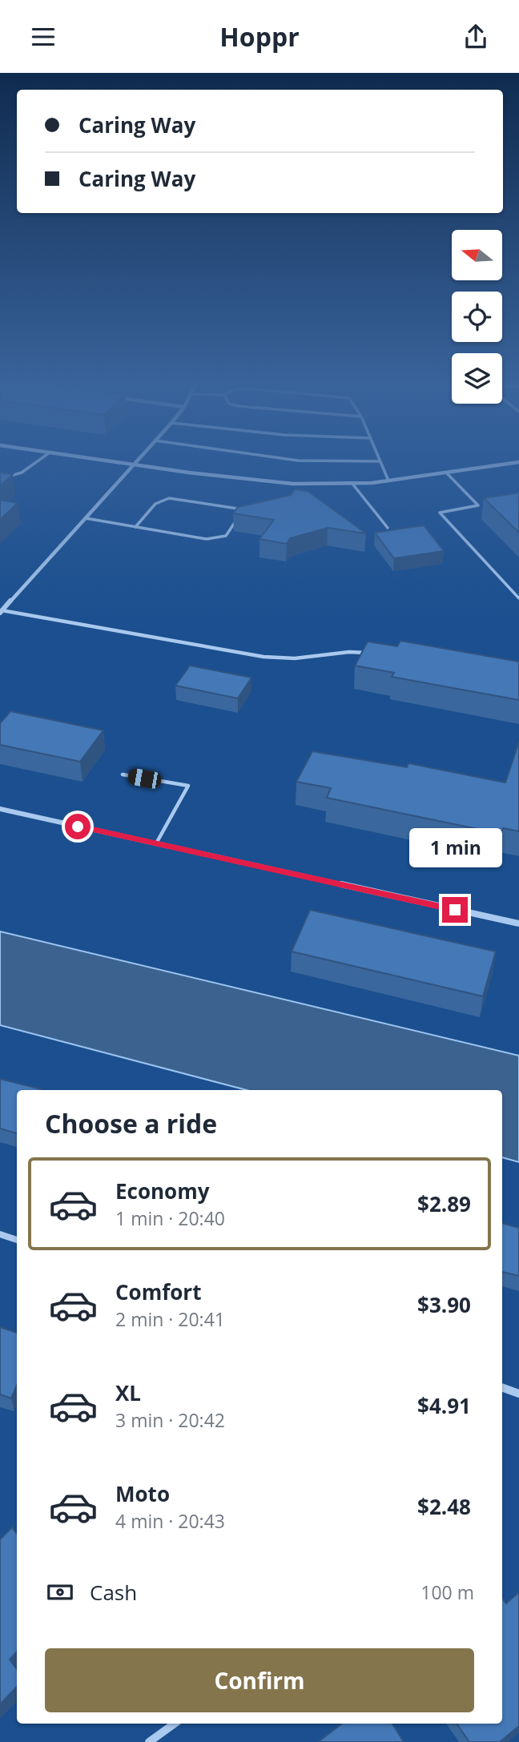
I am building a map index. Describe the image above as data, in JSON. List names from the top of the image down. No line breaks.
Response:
{"north":"left","page":{"header":"Hoppr","banner":["Caring Way","Caring Way"],"bubble":"1 min","heading":"Choose a ride","list":[{"name":"Economy","note":"1 min · 20:40","value":"$2.89"},{"name":"Comfort","note":"2 min · 20:41","value":"$3.90"},{"name":"XL","note":"3 min · 20:42","value":"$4.91"},{"name":"Moto","note":"4 min · 20:43","value":"$2.48"}],"pay":["Cash","100 m"],"buttons":"Confirm"}}
